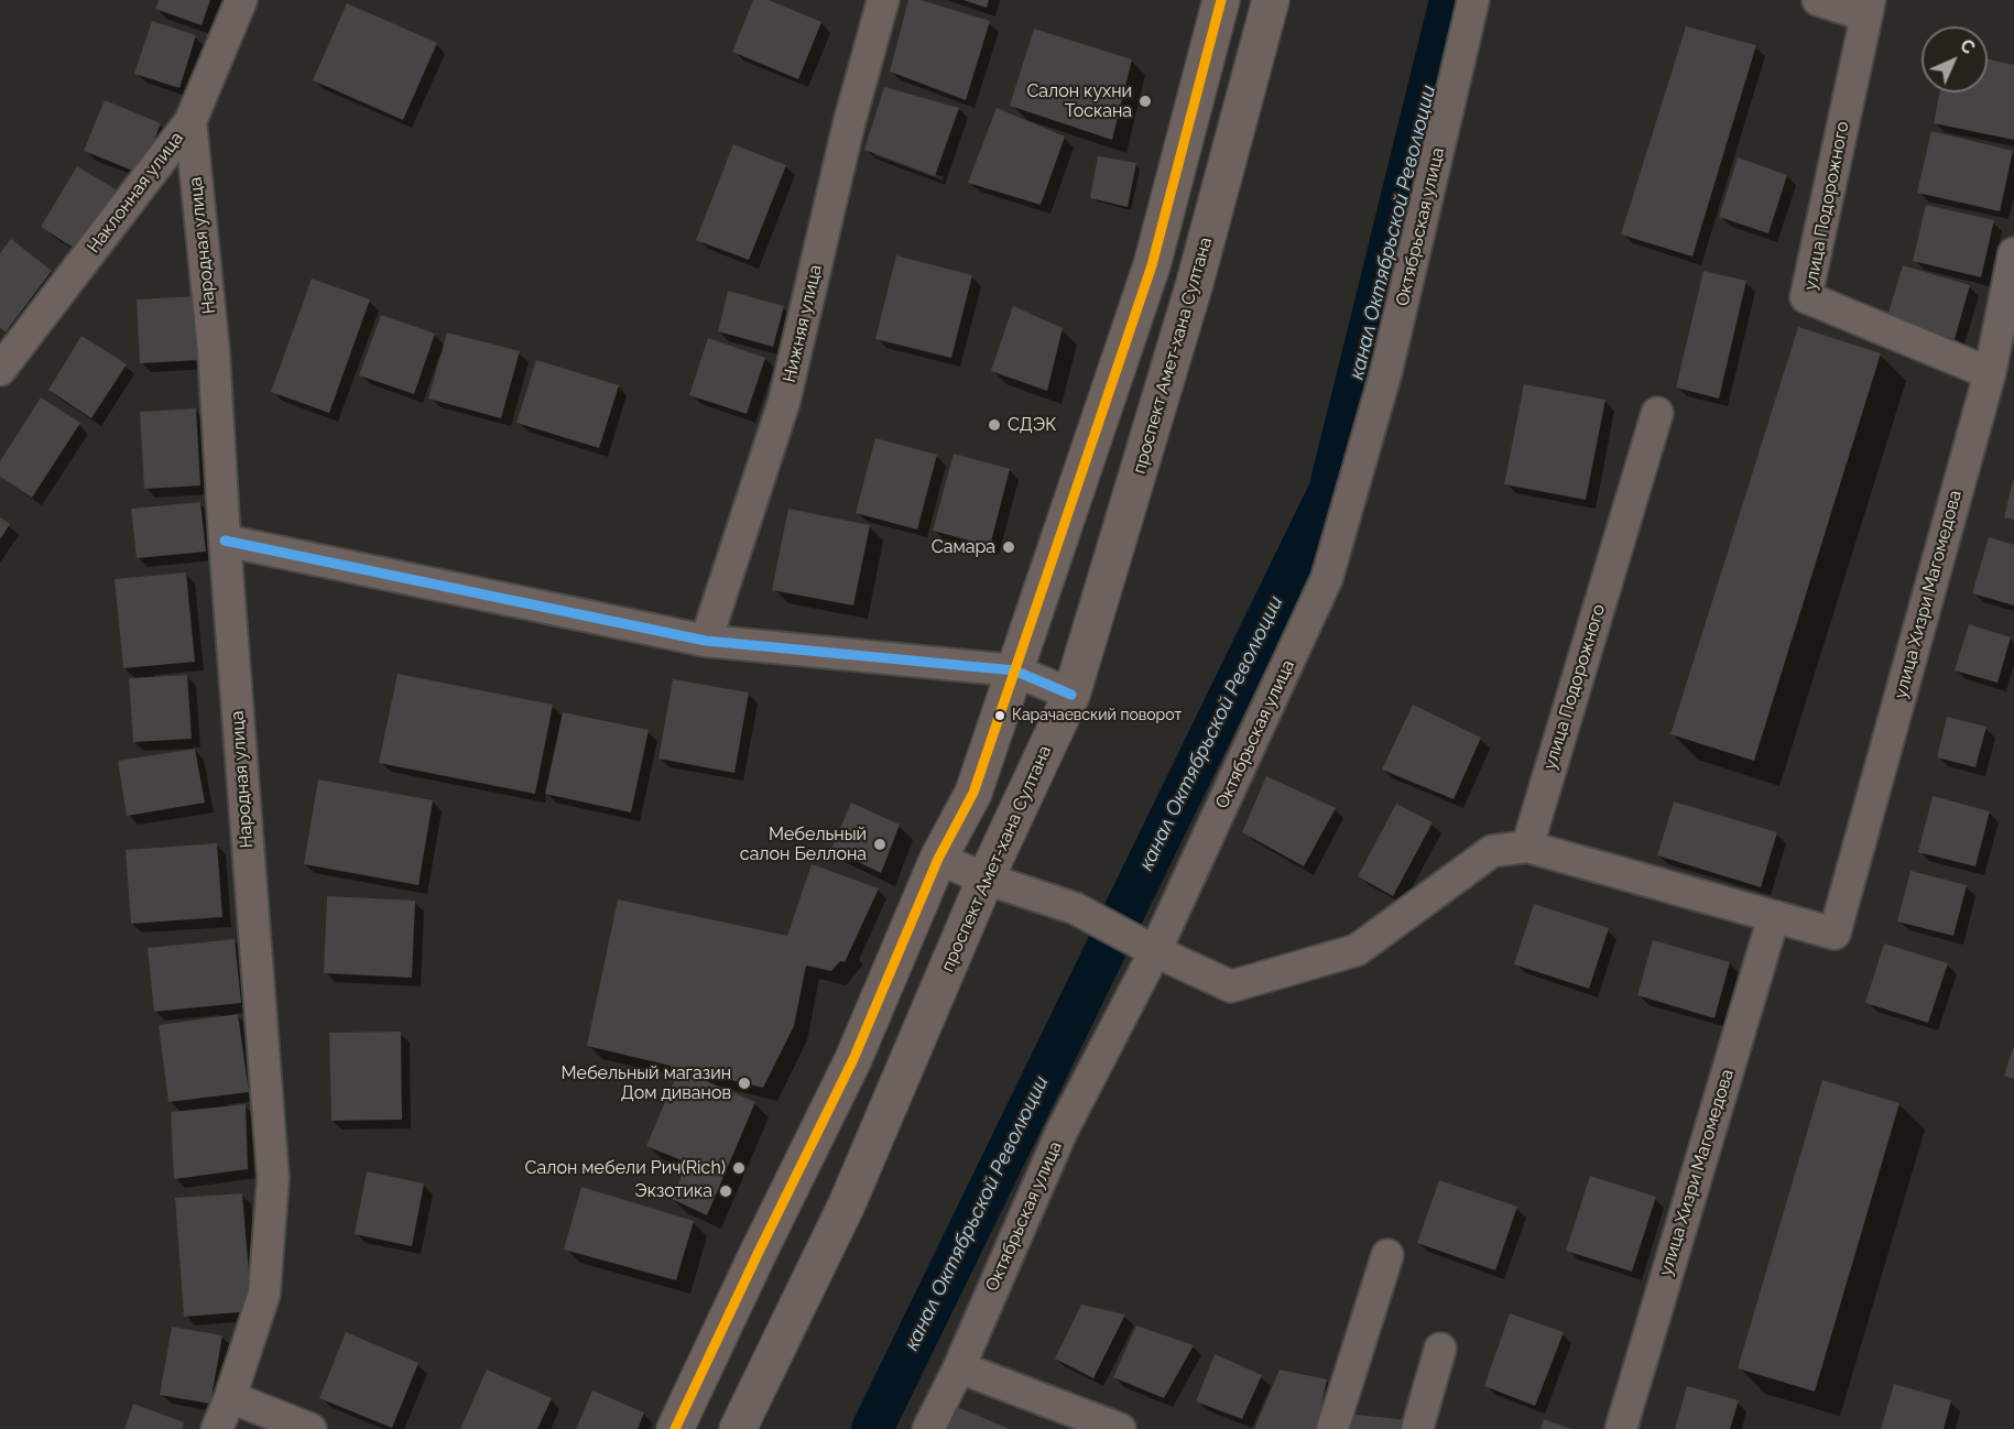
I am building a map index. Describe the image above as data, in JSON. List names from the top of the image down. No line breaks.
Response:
{"streets":{"main road":["проспект Амет-хана Султана"],"street":["Наклонная улица","улица Подорожного","Октябрьская улица","Народная улица","Нижняя улица","улица Хизри Магомедова"]},"crossings":[["Наклонная улица","Народная улица"],["улица Подорожного","улица Хизри Магомедова"]],"water":["канал Октябрьской Революции"],"places":["Салон кухни Тоскана","СДЭК","Самара","Карачаевский поворот","Мебельный салон Беллона","Мебельный магазин Дом диванов","Салон мебели Рич(Rich)","Экзотика"],"north":"top right"}
